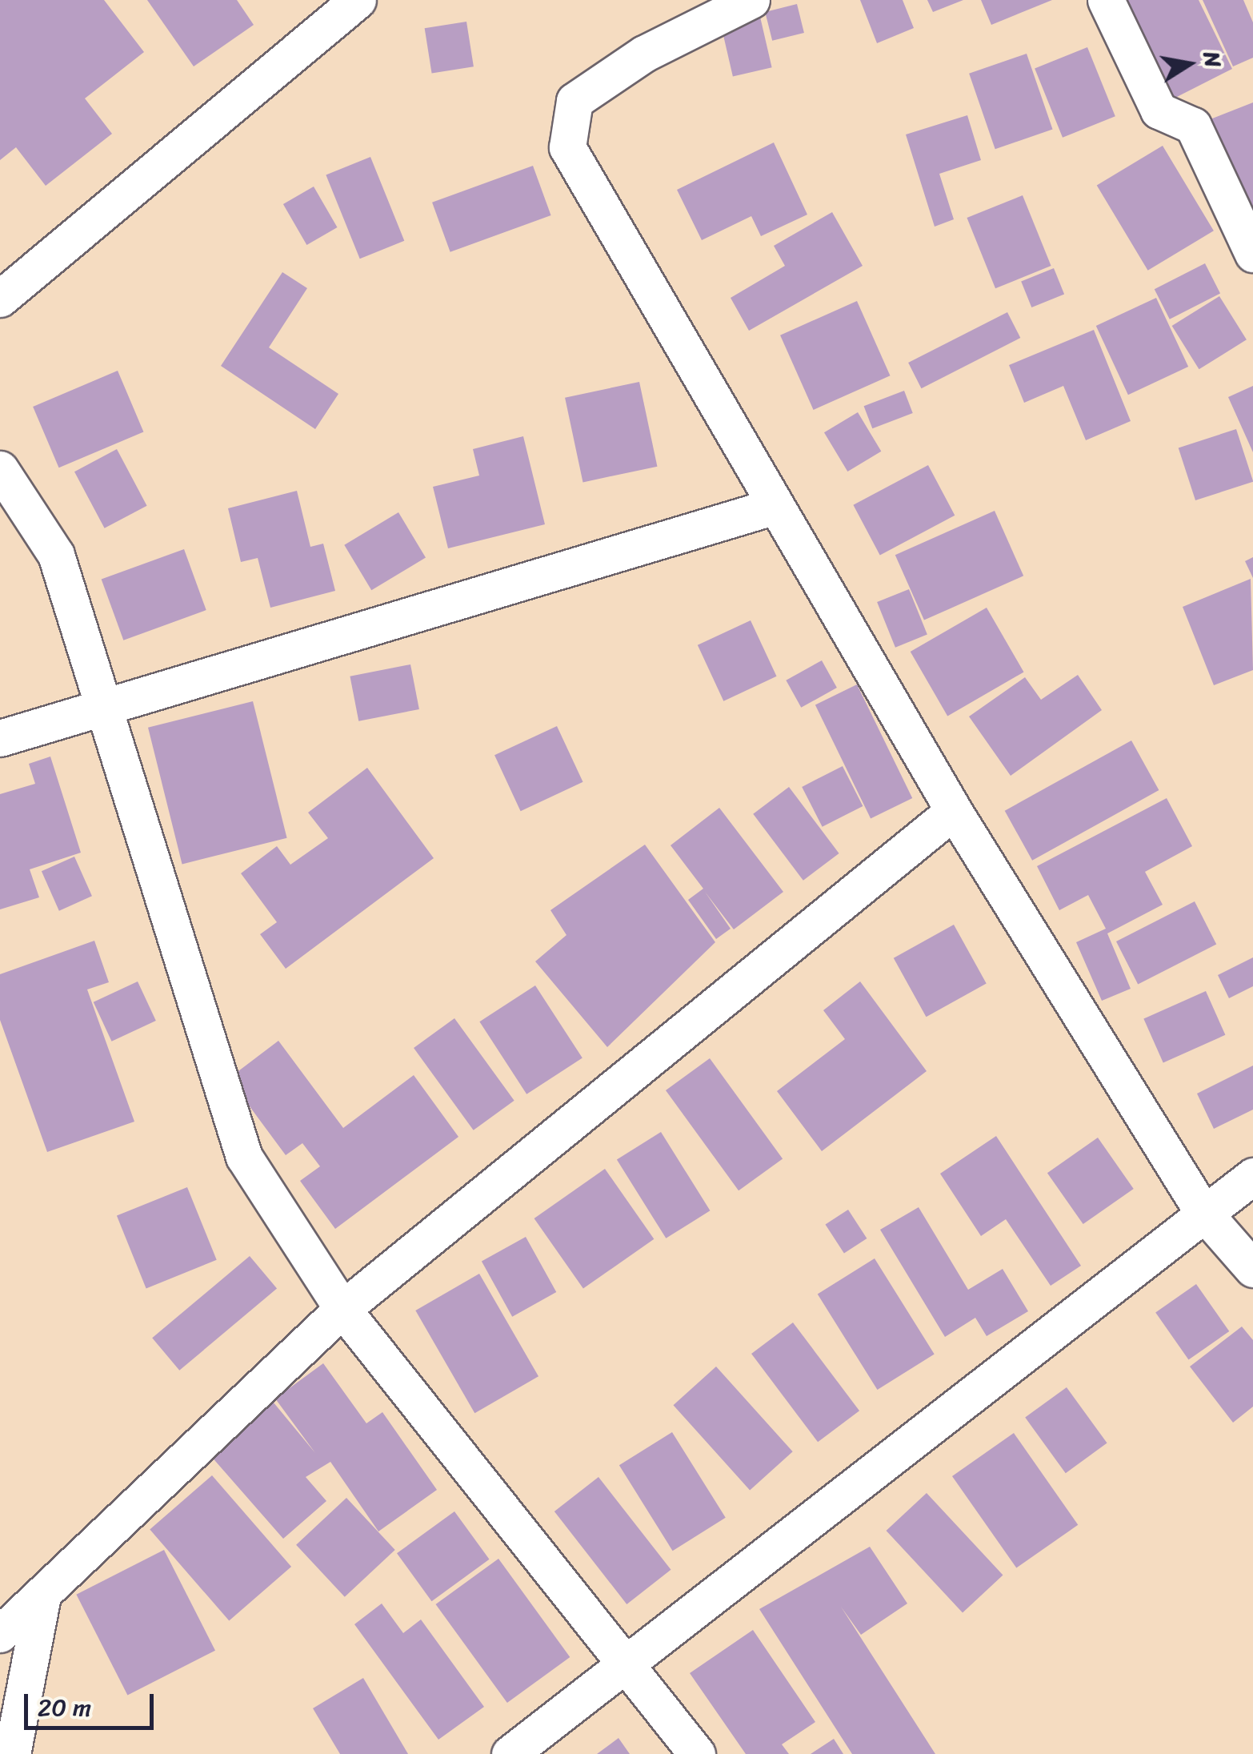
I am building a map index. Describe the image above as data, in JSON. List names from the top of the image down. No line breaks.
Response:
{"scale_bar":"20 m","north":"right"}
